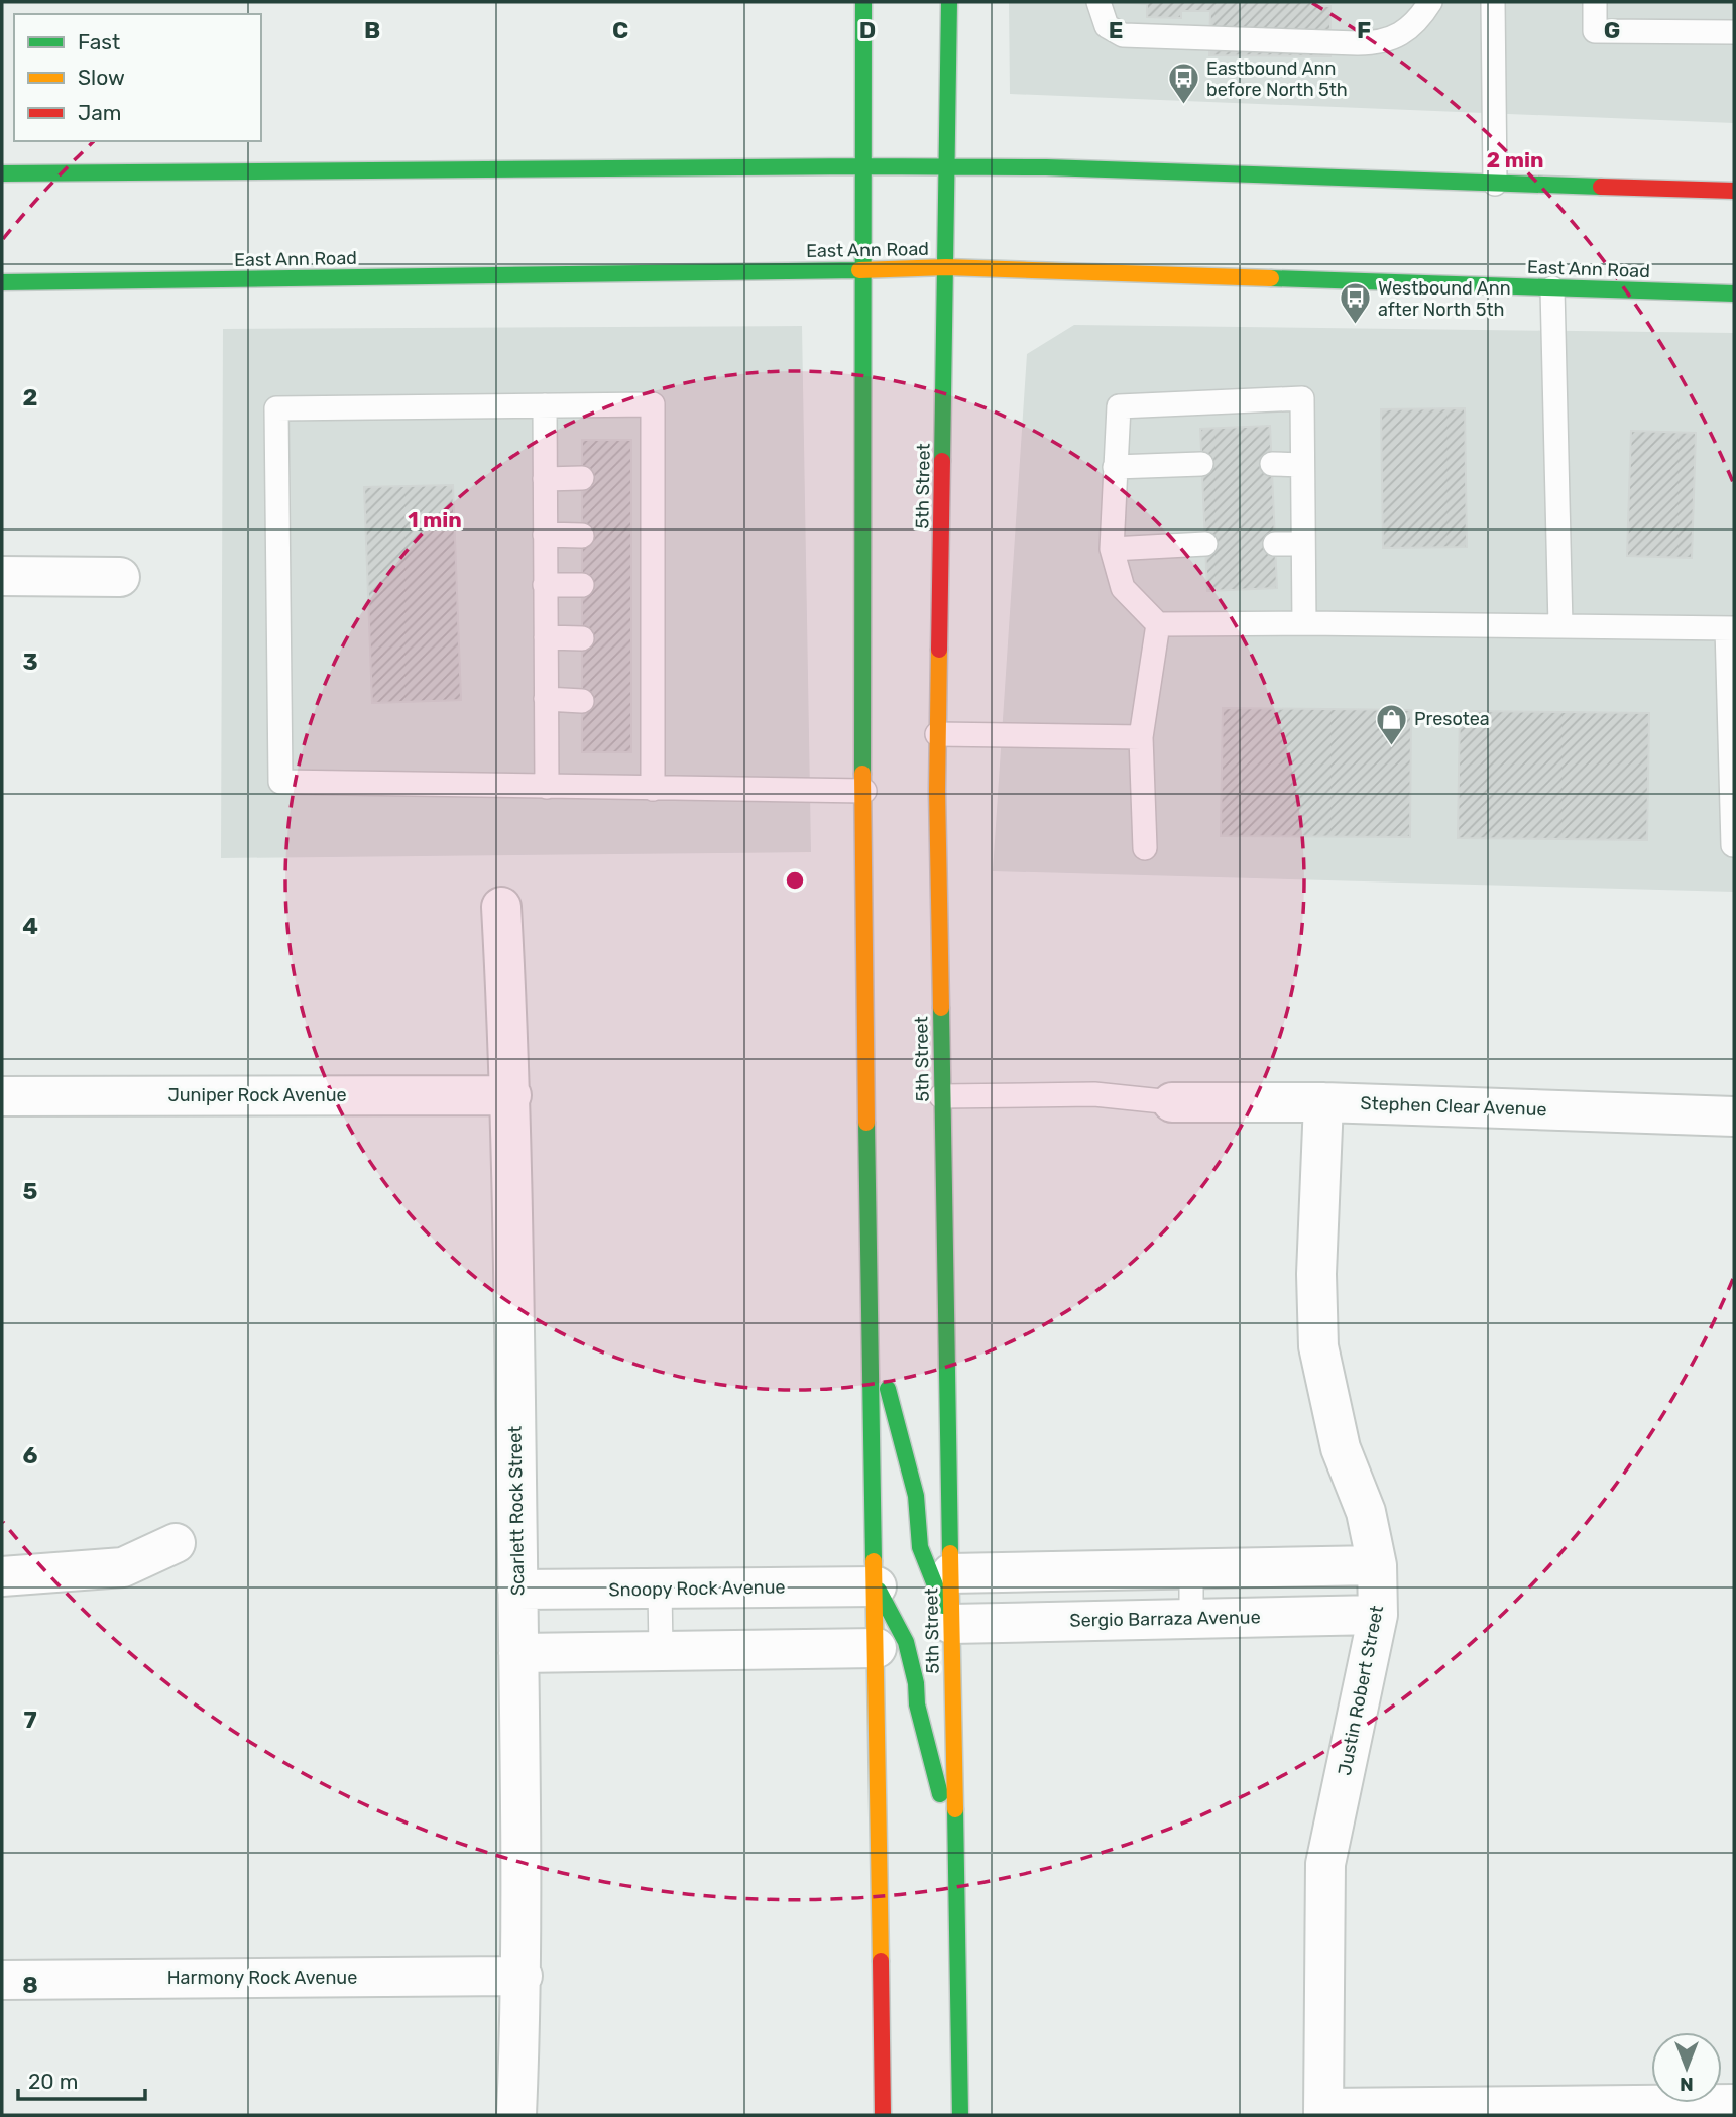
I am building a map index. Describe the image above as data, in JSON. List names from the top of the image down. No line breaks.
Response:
{"streets":{"main road":["East Ann Road","5th Street"],"street":["Juniper Rock Avenue","Stephen Clear Avenue","Scarlett Rock Street","Snoopy Rock Avenue","Sergio Barraza Avenue","Justin Robert Street","Harmony Rock Avenue"]},"crossings":[["East Ann Road","5th Street"],["5th Street","Sergio Barraza Avenue"],["Juniper Rock Avenue","Scarlett Rock Street"],["Stephen Clear Avenue","Justin Robert Street"],["Scarlett Rock Street","Snoopy Rock Avenue"],["Scarlett Rock Street","Harmony Rock Avenue"],["Sergio Barraza Avenue","Justin Robert Street"]],"places":{"bus stop":["Eastbound Ann before North 5th","Westbound Ann after North 5th"],"shop":["Presotea"]},"legend":["Fast","Slow","Jam"],"scale_bar":"20 m","north":"bottom","grid":{"columns":["B","C","D","E","F","G"],"rows":["2","3","4","5","6","7","8"]},"rings":["2 min","1 min"]}
